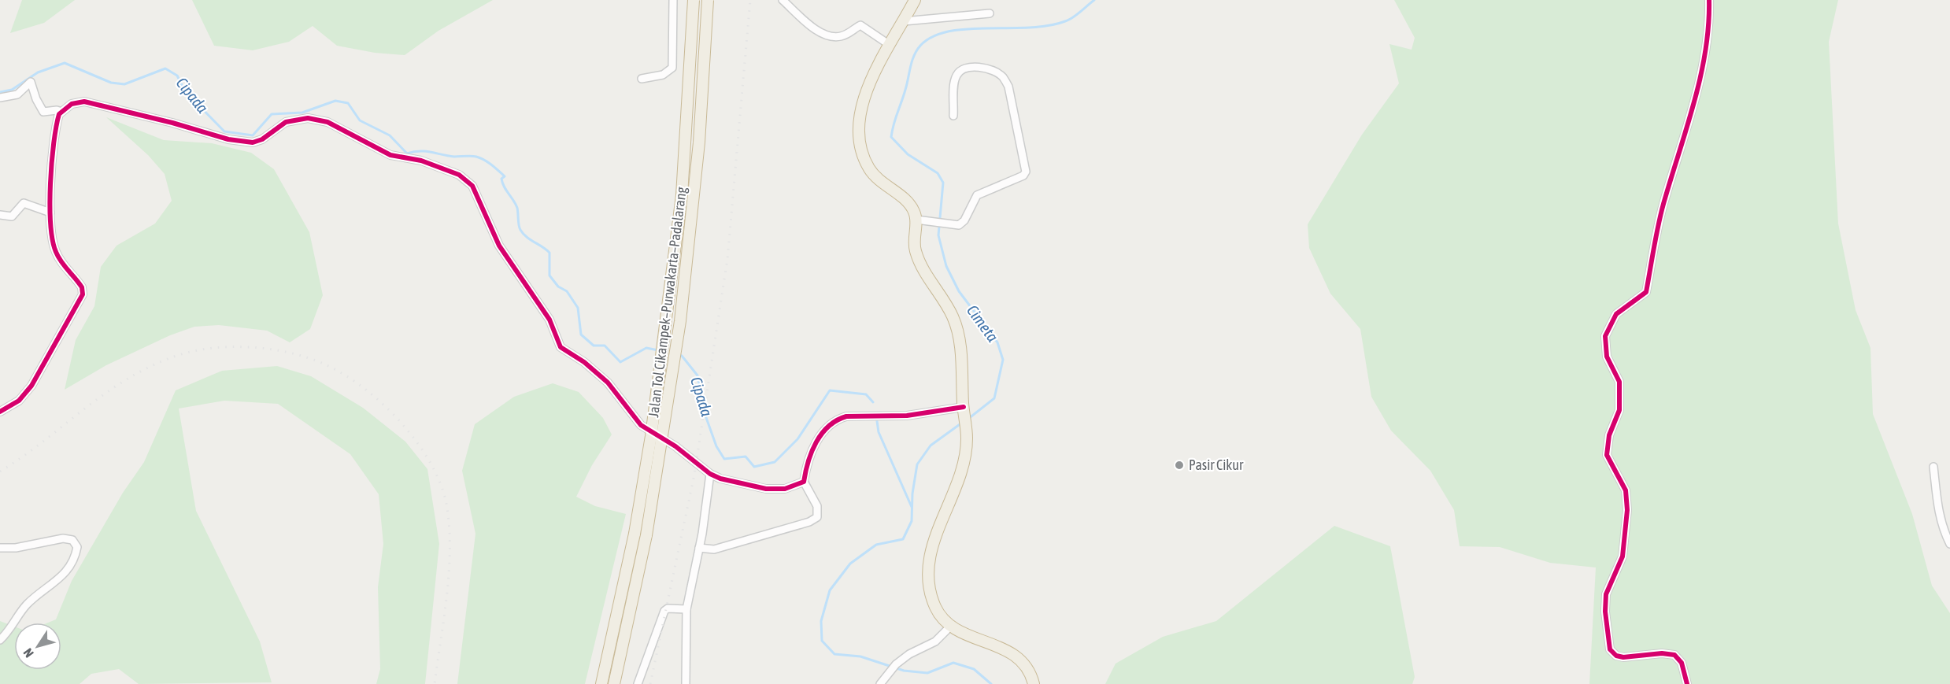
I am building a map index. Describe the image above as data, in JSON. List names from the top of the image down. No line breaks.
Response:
{"streets":{"highway":["Jalan Tol Cikampek–Purwakarta–Padalarang"]},"water":["Cipada","Cimeta"],"places":["Pasir Cikur"],"north":"bottom left"}
